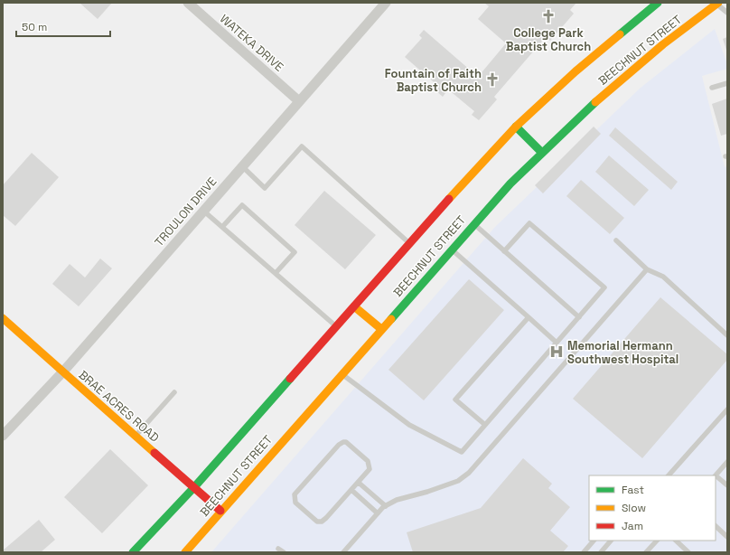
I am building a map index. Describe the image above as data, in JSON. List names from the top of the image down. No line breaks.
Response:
{"streets":{"main road":["BEECHNUT STREET","BRAE ACRES ROAD"],"street":["WATEKA DRIVE","TROULON DRIVE"]},"crossings":[["WATEKA DRIVE","TROULON DRIVE"],["BEECHNUT STREET","BRAE ACRES ROAD"],["TROULON DRIVE","BRAE ACRES ROAD"]],"places":{"church":["College Park Baptist Church","Fountain of Faith Baptist Church"],"hospital":["Memorial Hermann Southwest Hospital"]},"legend":["Fast","Slow","Jam"],"scale_bar":"50 m"}
